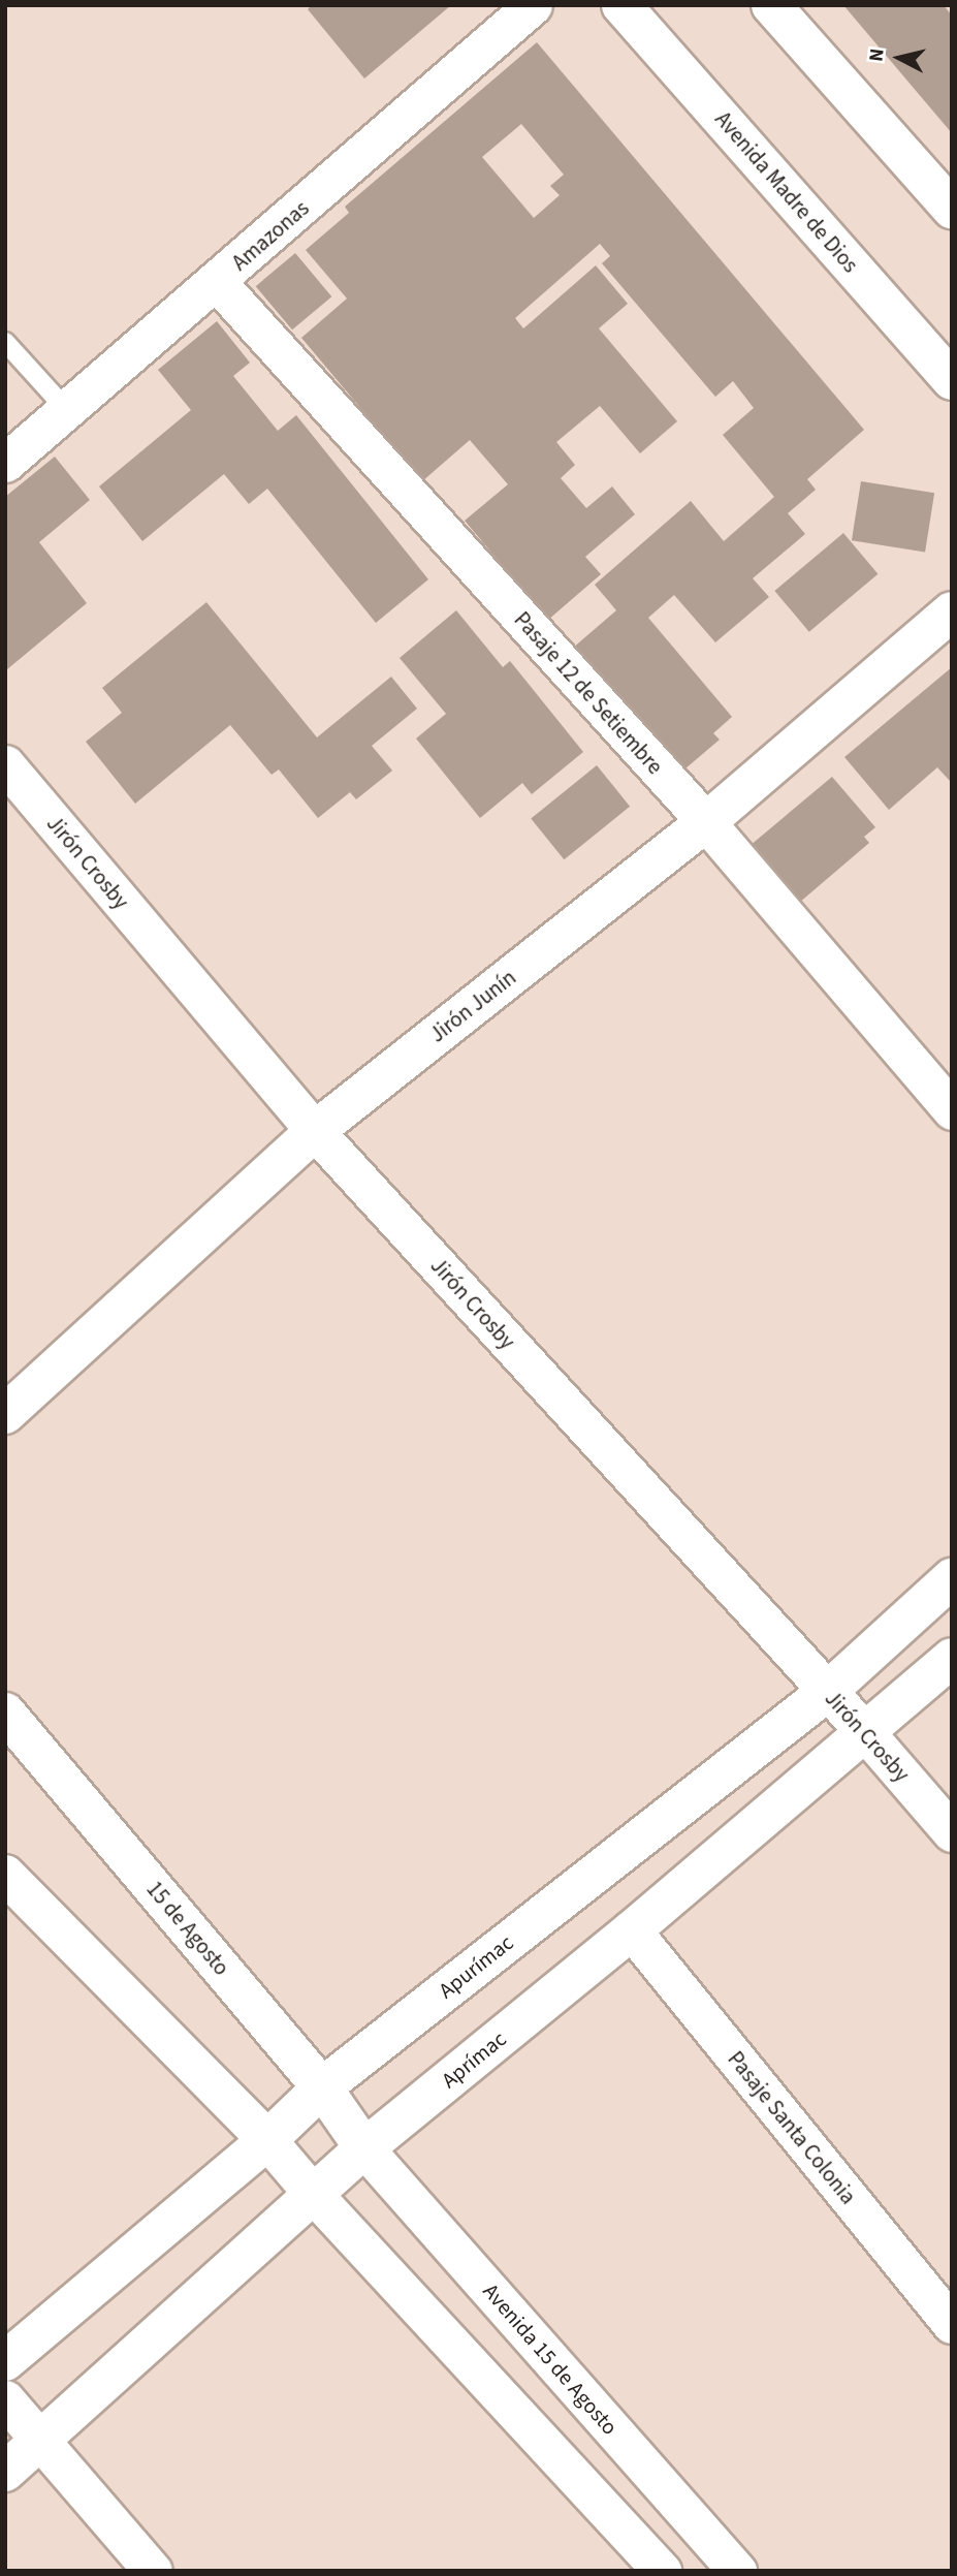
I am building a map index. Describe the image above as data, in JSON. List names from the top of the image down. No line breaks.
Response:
{"streets":{"street":["Avenida Madre de Dios","Amazonas","Pasaje 12 de Setiembre","Jirón Crosby","Jirón Junín","15 de Agosto","Apurímac","Aprímac","Pasaje Santa Colonia","Avenida 15 de Agosto"]},"crossings":[["Amazonas","Pasaje 12 de Setiembre"],["Pasaje 12 de Setiembre","Jirón Junín"],["Jirón Crosby","Jirón Junín"],["Jirón Crosby","Apurímac"],["Jirón Crosby","Aprímac"],["15 de Agosto","Apurímac"],["15 de Agosto","Aprímac"],["15 de Agosto","Avenida 15 de Agosto"],["Aprímac","Pasaje Santa Colonia"],["Aprímac","Avenida 15 de Agosto"]],"north":"left"}
